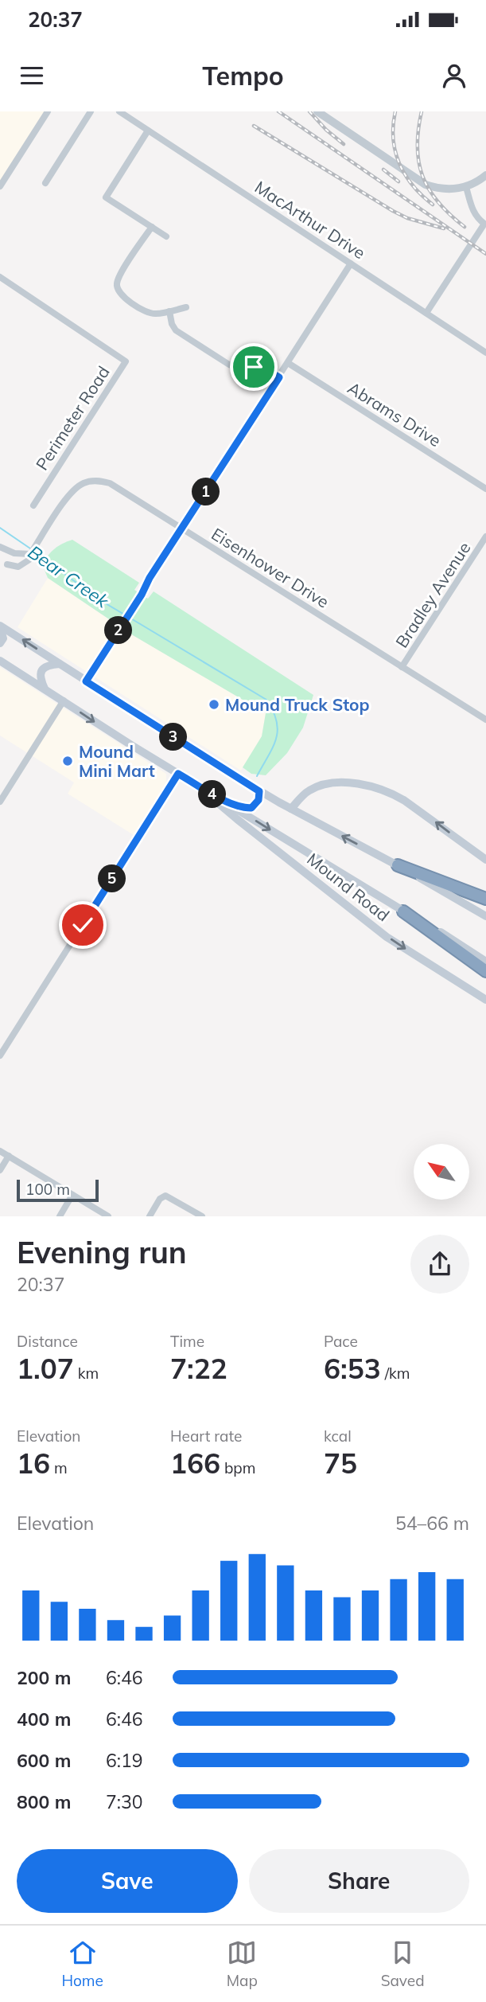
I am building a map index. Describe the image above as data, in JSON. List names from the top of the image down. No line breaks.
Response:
{"streets":{"main road":["Mound Road"],"street":["MacArthur Drive","Abrams Drive","Perimeter Road","Eisenhower Drive","Bradley Avenue"]},"crossings":[["Eisenhower Drive","Bradley Avenue"]],"water":["Bear Creek"],"places":["Mound Truck Stop","Mound Mini Mart"],"scale_bar":"100 m","north":"top left","page":{"status":"20:37","header":"Tempo","pins":["1","2","3","4","5"],"scale":"100 m","heading":["Evening run","20:37"],"stats":[["Distance","1.07 km"],["Time","7:22"],["Pace","6:53 /km"],["Elevation","16 m"],["Heart rate","166 bpm"],["kcal","75"]],"chart":["Elevation","54–66 m"],"list":[{"name":"200 m","note":"6:46"},{"name":"400 m","note":"6:46"},{"name":"600 m","note":"6:19"},{"name":"800 m","note":"7:30"}],"buttons":["Save","Share"],"tabs":["Home","Map","Saved"]}}
